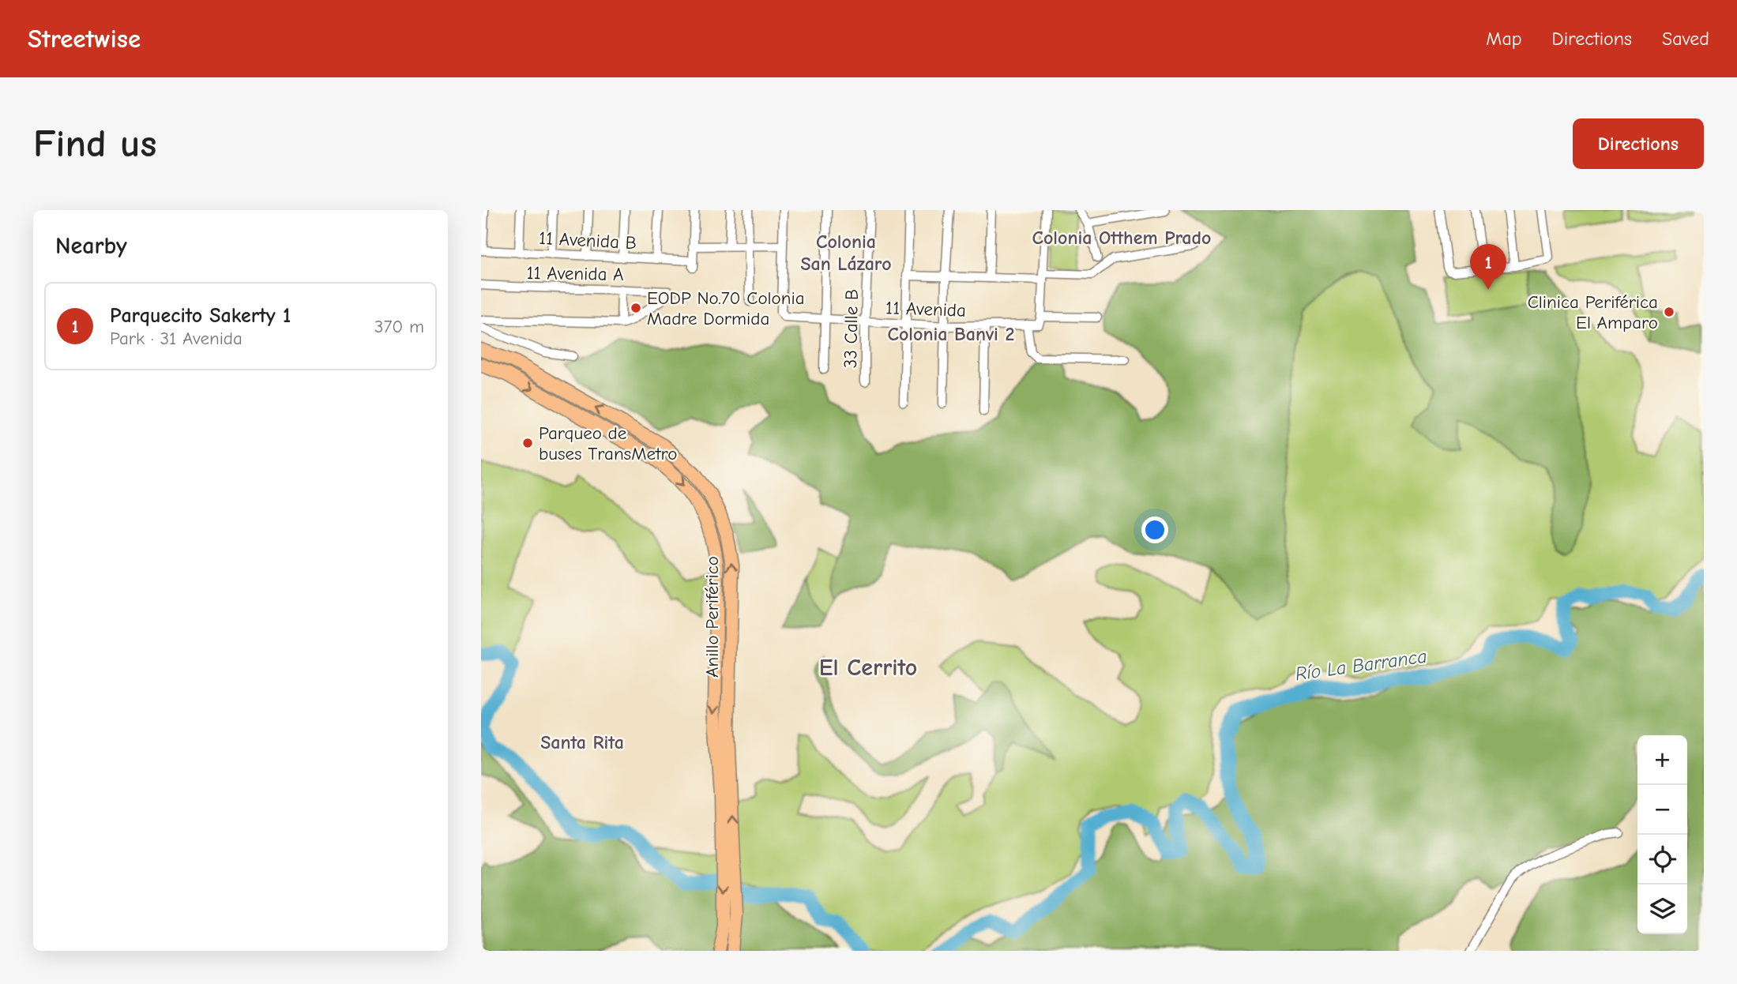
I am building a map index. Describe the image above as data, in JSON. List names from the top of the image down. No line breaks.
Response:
{"streets":{"highway":["Anillo Periférico"],"street":["11 Avenida B","11 Avenida A","11 Avenida","33 Calle B"]},"crossings":[["11 Avenida","33 Calle B"]],"districts":["Colonia Otthem Prado","Colonia San Lázaro","Colonia Banvi 2","El Cerrito","Santa Rita"],"water":["Río La Barranca"],"places":["EODP No.70 Colonia Madre Dormida","Clinica Periférica El Amparo","Parqueo de buses TransMetro"],"page":{"header":"Streetwise","nav":["Map","Directions","Saved"],"buttons":"Directions","title":"Find us","heading":"Nearby","pins":"1","list":[{"mark":"1","name":"Parquecito Sakerty 1","note":"Park · 31 Avenida","value":"370 m"}],"map_buttons":["+","−"]}}
